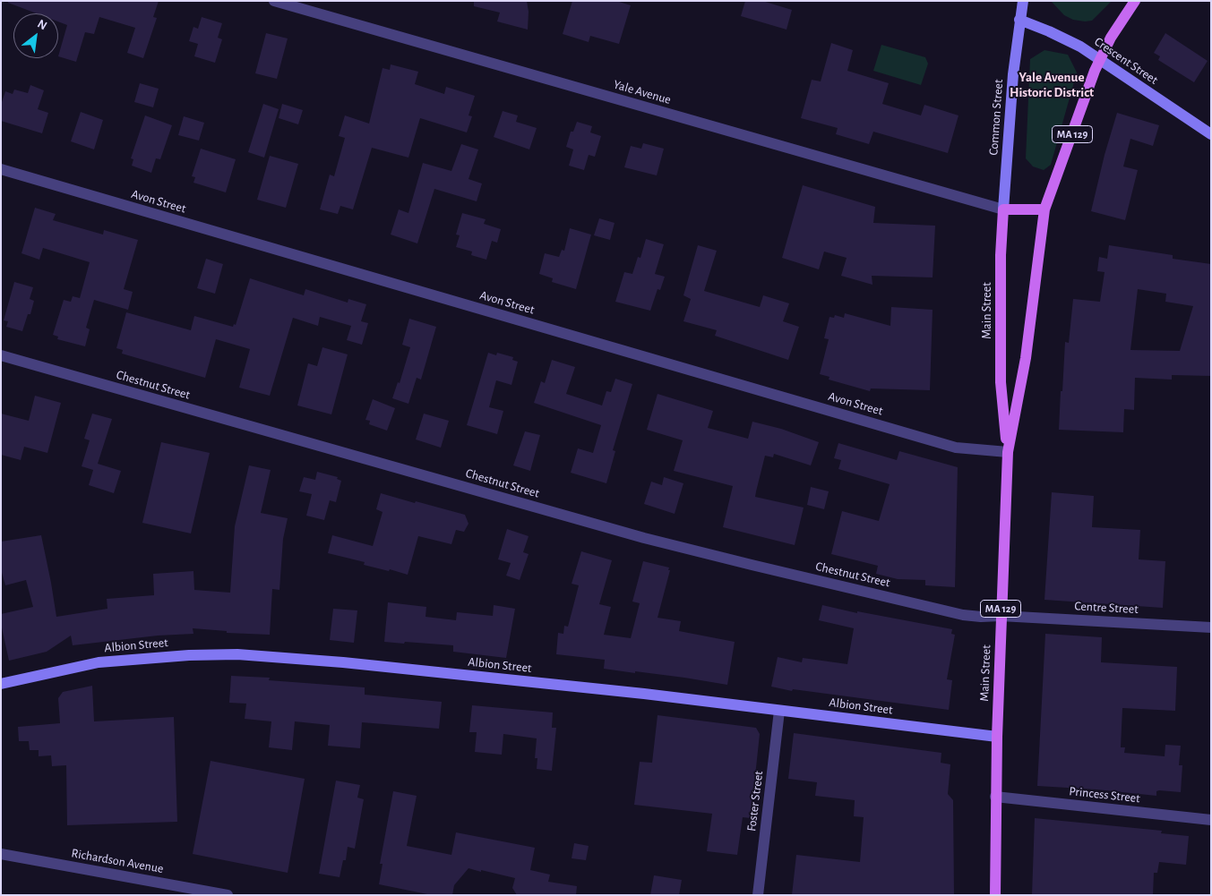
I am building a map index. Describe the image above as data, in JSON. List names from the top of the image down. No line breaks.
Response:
{"streets":{"main road":["MA 129","Main Street"],"street":["Crescent Street","Yale Avenue","Common Street","Avon Street","Chestnut Street","Centre Street","Albion Street","Princess Street","Foster Street","Richardson Avenue"]},"crossings":[["Crescent Street","Common Street"],["Crescent Street","Main Street"],["Yale Avenue","Common Street"],["Yale Avenue","Main Street"],["Common Street","Main Street"],["Avon Street","Main Street"],["Main Street","Chestnut Street"],["Main Street","Centre Street"],["Main Street","Albion Street"],["Main Street","Princess Street"],["Chestnut Street","Centre Street"],["Albion Street","Foster Street"]],"districts":["Yale Avenue Historic District"],"north":"top right"}
